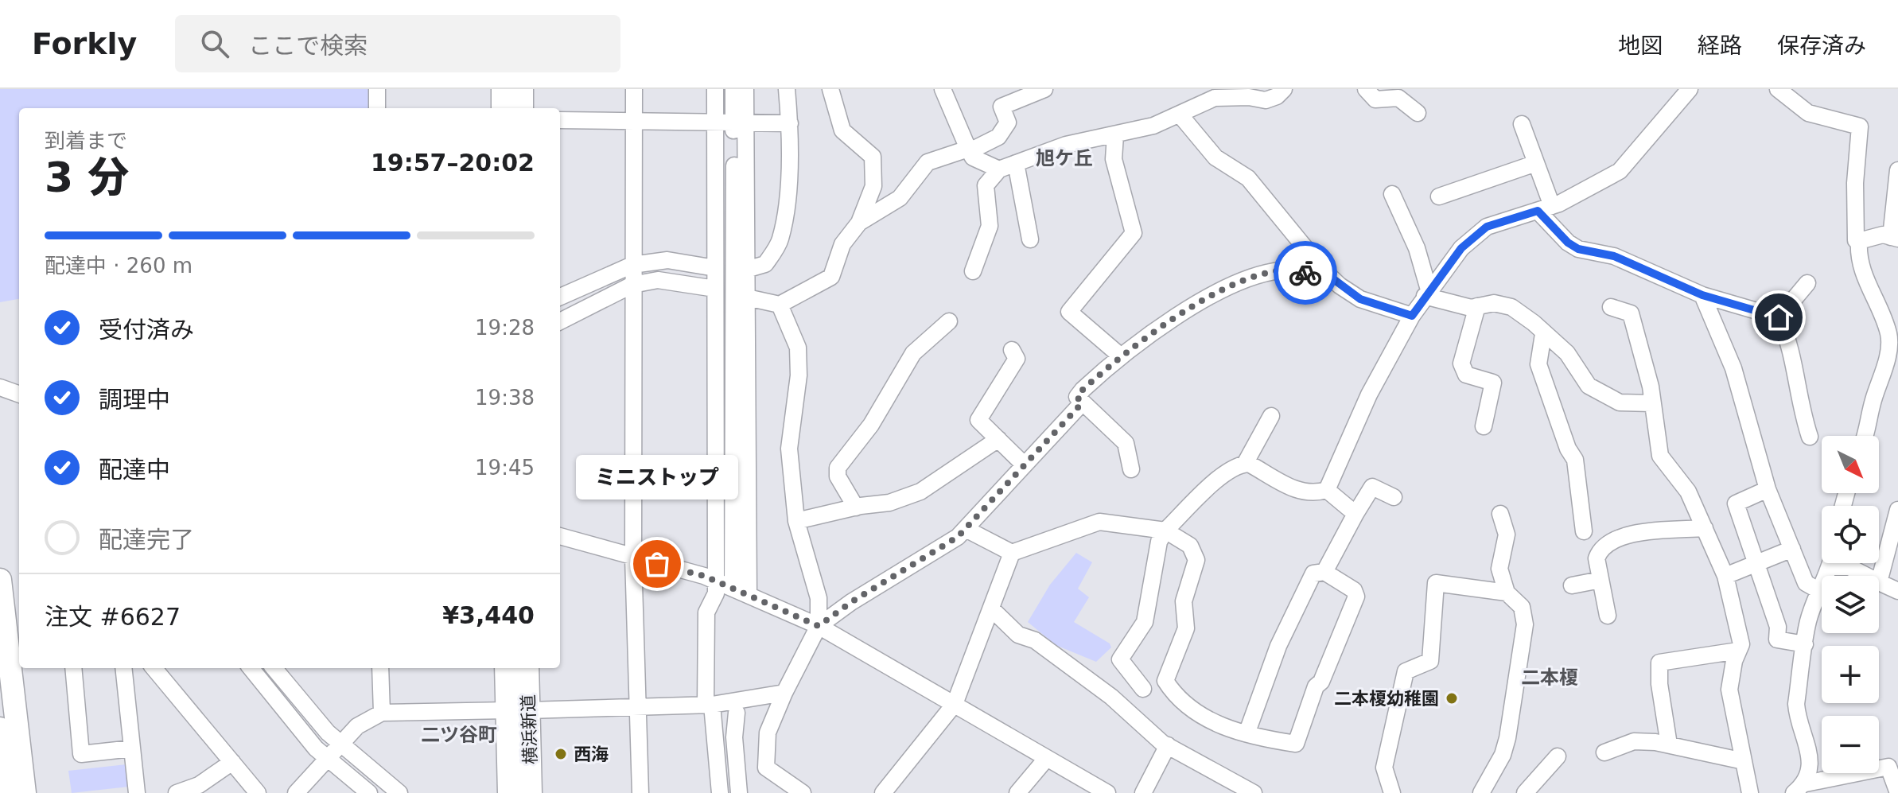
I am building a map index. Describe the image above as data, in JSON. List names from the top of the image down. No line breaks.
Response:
{"streets":{"highway":["横浜新道"]},"districts":["旭ケ丘","二本榎","二ツ谷町"],"places":["ミニストップ","二本榎幼稚園","西海"],"north":"bottom right","page":{"header":"Forkly","search":"ここで検索","nav":["地図","経路","保存済み"],"heading":["3 分","到着まで","19:57–20:02"],"panel":["注文 #6627","¥3,440"],"bar":"配達中 · 260 m","list":[["受付済み","19:28"],["調理中","19:38"],["配達中","19:45"],"配達完了"],"map_buttons":["+","−"],"bubble":"ミニストップ"}}
